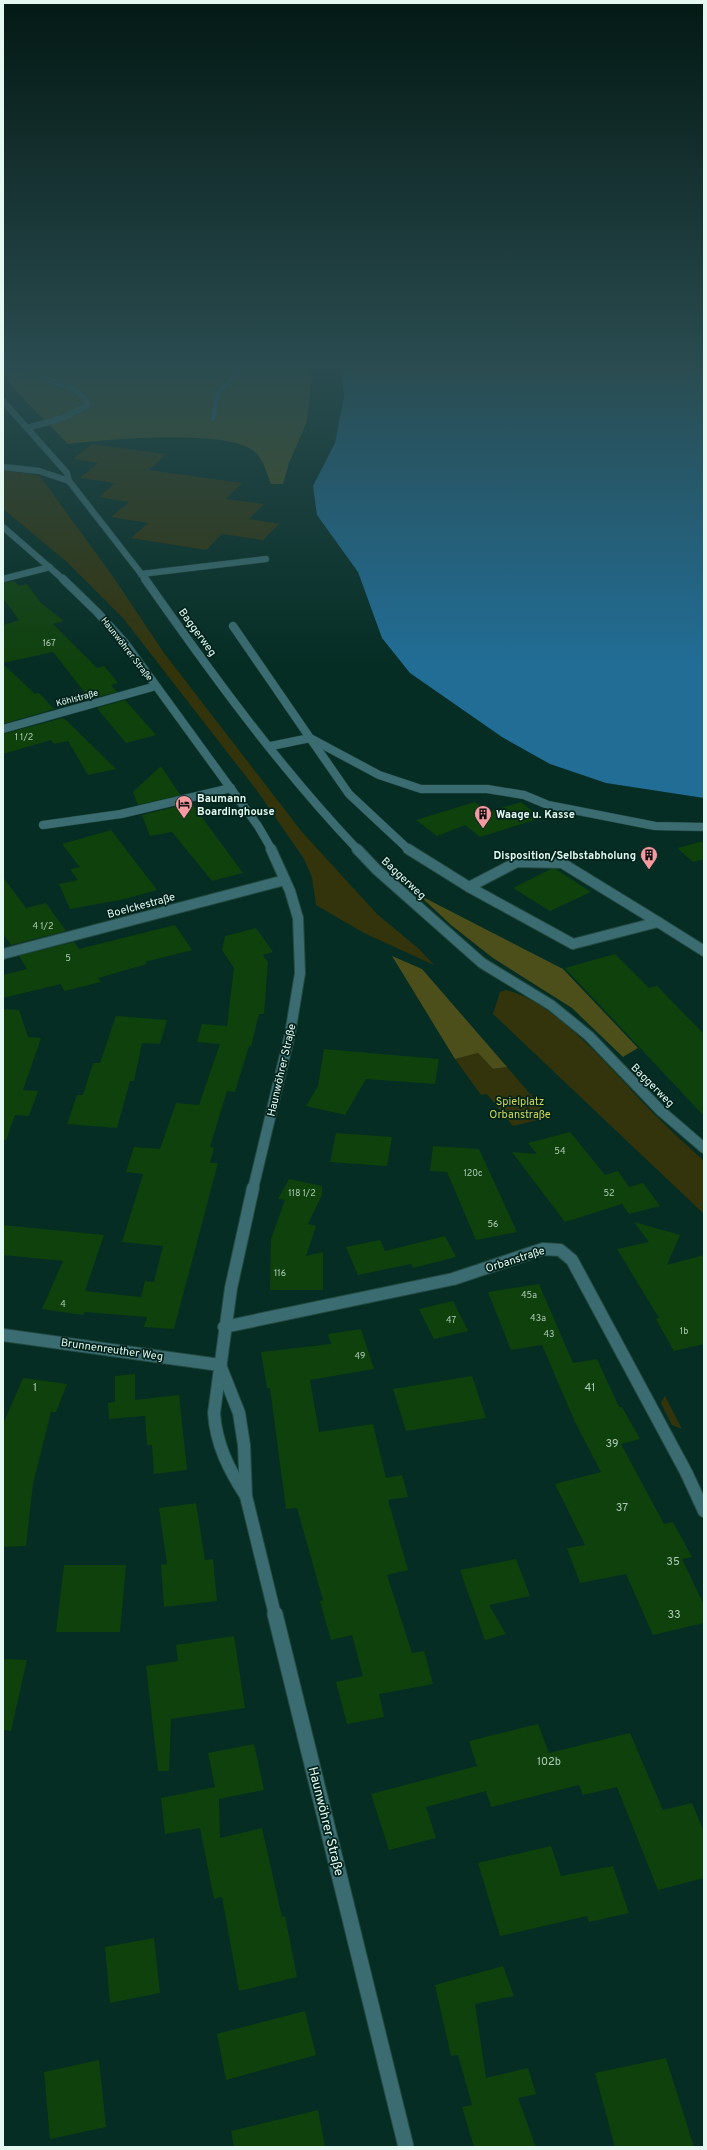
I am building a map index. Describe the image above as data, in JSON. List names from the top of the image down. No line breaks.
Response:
{"streets":{"street":["Baggerweg","Haunwöhrer Straße","Köhlstraße","Boelckestraße","Orbanstraße","Brunnenreuther Weg"]},"crossings":[["Haunwöhrer Straße","Köhlstraße"],["Haunwöhrer Straße","Boelckestraße"],["Haunwöhrer Straße","Orbanstraße"],["Haunwöhrer Straße","Brunnenreuther Weg"]],"parks":["Spielplatz Orbanstraße"],"places":{"hotel":["Baumann Boardinghouse"],"building":["Waage u. Kasse","Disposition/Selbstabholung"]},"house_numbers":["167","1 1/2","4 1/2","5","54","120c","118 1/2","52","56","116","45a","4","43a","47","1b","43","49","1","41","39","37","35","33","102b"]}
